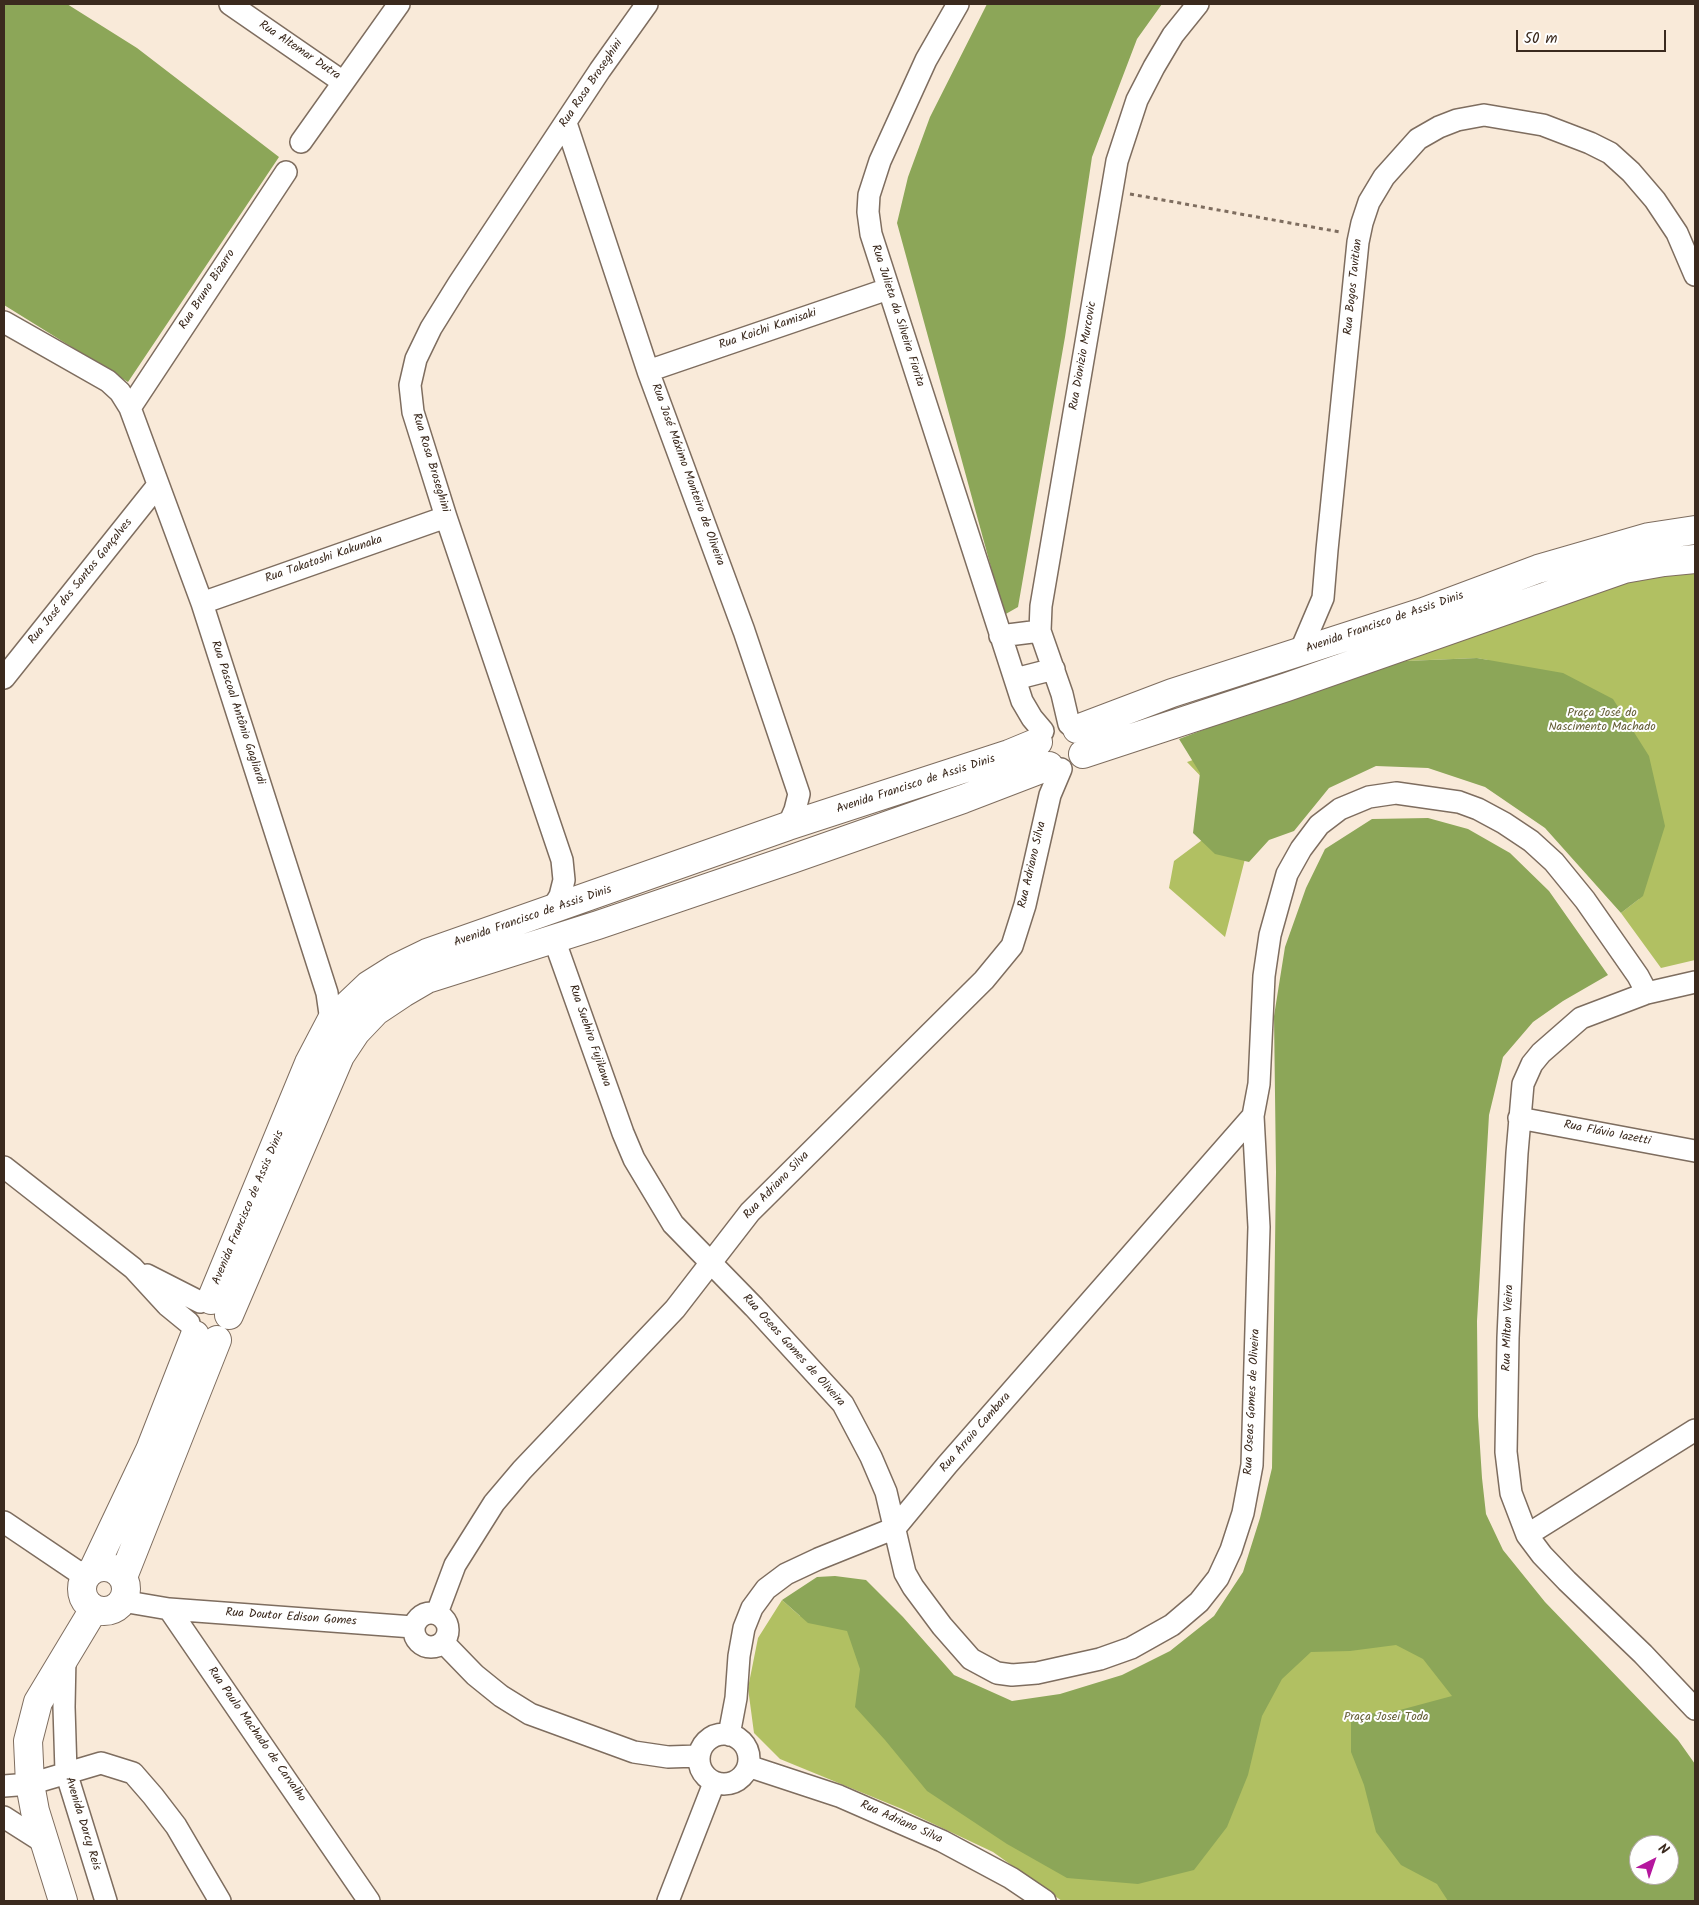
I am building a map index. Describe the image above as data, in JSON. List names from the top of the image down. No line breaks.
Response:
{"streets":{"main road":["Avenida Francisco de Assis Dinis"],"street":["Rua Altemar Dutra","Rua Rosa Broseghini","Rua Bogos Tavitian","Rua Bruno Bizarro","Rua Julieta da Silveira Fiorita","Rua Koichi Kamisaki","Rua Dionizio Murcovic","Rua José Máximo Monteiro de Oliveira","Rua Takatoshi Kakunaka","Rua José dos Santos Gonçalves","Rua Pascoal Antônio Gagliardi","Rua Adriano Silva","Rua Suehiro Fujikawa","Rua Flávio Iazetti","Rua Milton Vieira","Rua Oseas Gomes de Oliveira","Rua Arroio Cambara","Rua Doutor Edison Gomes","Rua Paulo Machado de Carvalho","Avenida Darcy Reis"]},"crossings":[["Rua Rosa Broseghini","Rua José Máximo Monteiro de Oliveira"],["Rua Rosa Broseghini","Rua Takatoshi Kakunaka"],["Rua Rosa Broseghini","Avenida Francisco de Assis Dinis"],["Rua Bogos Tavitian","Avenida Francisco de Assis Dinis"],["Rua Bruno Bizarro","Rua Pascoal Antônio Gagliardi"],["Rua Julieta da Silveira Fiorita","Rua Koichi Kamisaki"],["Rua Julieta da Silveira Fiorita","Avenida Francisco de Assis Dinis"],["Rua Koichi Kamisaki","Rua José Máximo Monteiro de Oliveira"],["Rua Dionizio Murcovic","Avenida Francisco de Assis Dinis"],["Rua Dionizio Murcovic","Rua Adriano Silva"],["Rua José Máximo Monteiro de Oliveira","Avenida Francisco de Assis Dinis"],["Rua Takatoshi Kakunaka","Rua Pascoal Antônio Gagliardi"],["Rua José dos Santos Gonçalves","Rua Pascoal Antônio Gagliardi"],["Avenida Francisco de Assis Dinis","Rua Pascoal Antônio Gagliardi"],["Avenida Francisco de Assis Dinis","Rua Adriano Silva"],["Avenida Francisco de Assis Dinis","Rua Suehiro Fujikawa"],["Rua Adriano Silva","Rua Oseas Gomes de Oliveira"],["Rua Adriano Silva","Rua Arroio Cambara"],["Rua Adriano Silva","Rua Doutor Edison Gomes"],["Rua Suehiro Fujikawa","Rua Oseas Gomes de Oliveira"],["Rua Flávio Iazetti","Rua Milton Vieira"],["Rua Milton Vieira","Rua Oseas Gomes de Oliveira"],["Rua Oseas Gomes de Oliveira","Rua Arroio Cambara"],["Rua Doutor Edison Gomes","Rua Paulo Machado de Carvalho"]],"parks":["Praça José do Nascimento Machado","Praça Josei Toda"],"scale_bar":"50 m","north":"top right"}
